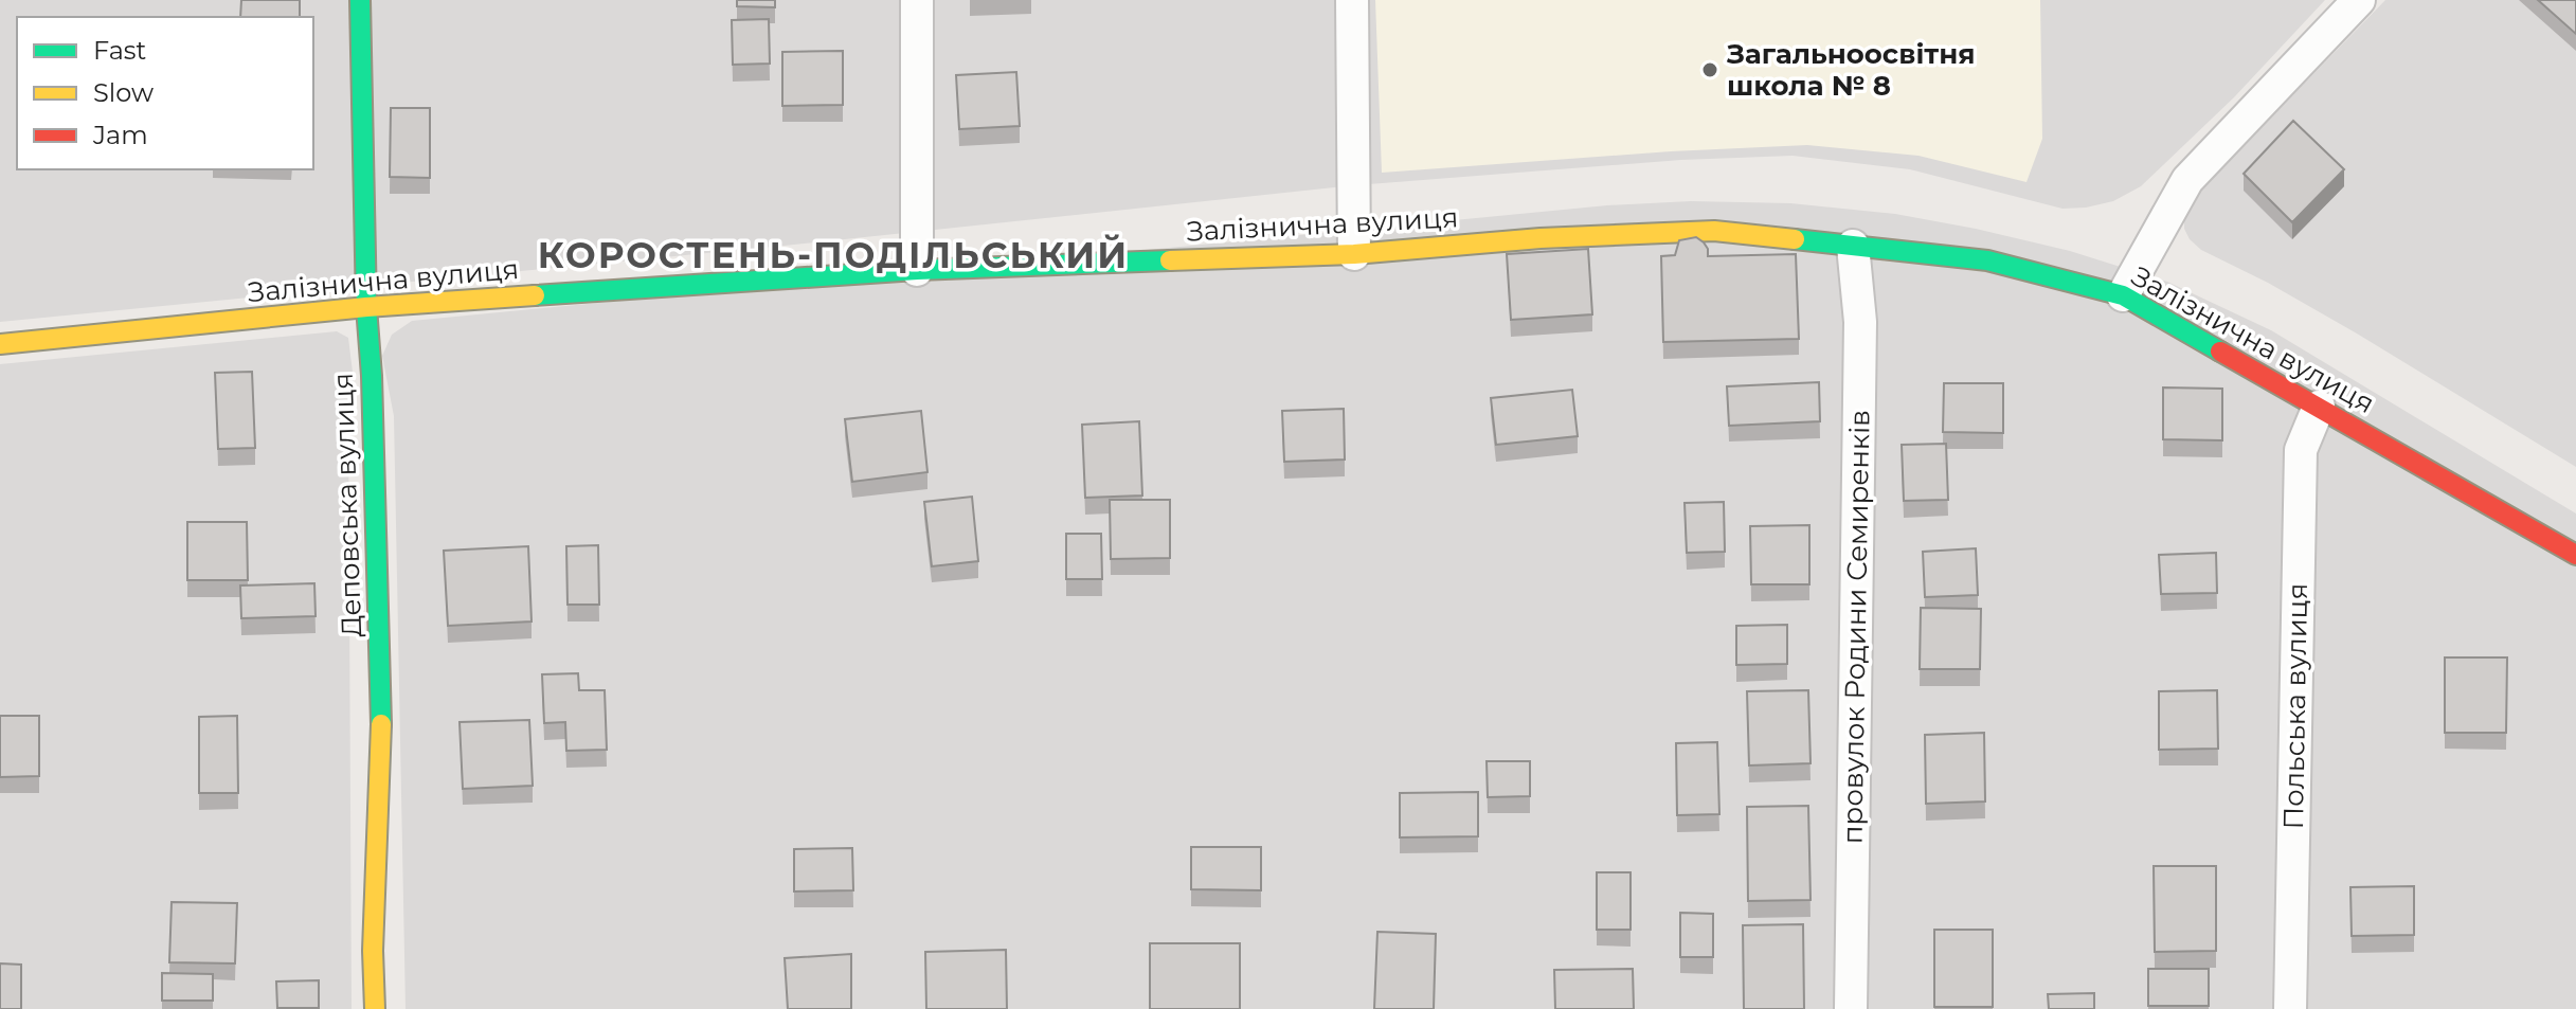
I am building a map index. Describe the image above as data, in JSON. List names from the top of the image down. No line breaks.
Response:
{"streets":{"street":["Залізнична вулиця","Деповська вулиця","провулок Родини Семиренків","Польська вулиця"]},"crossings":[["Залізнична вулиця","Деповська вулиця"],["Залізнична вулиця","провулок Родини Семиренків"],["Залізнична вулиця","Польська вулиця"]],"districts":["КОРОСТЕНЬ-ПОДІЛЬСЬКИЙ"],"places":["Загальноосвітня школа № 8"],"legend":["Fast","Slow","Jam"]}
